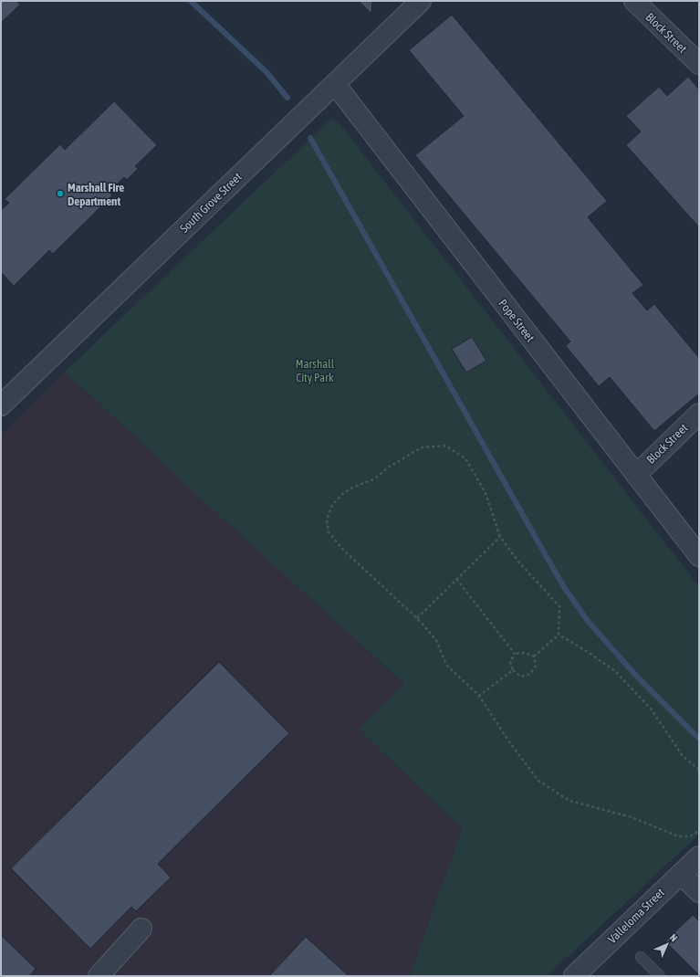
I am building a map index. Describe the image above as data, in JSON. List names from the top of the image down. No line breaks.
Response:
{"streets":{"street":["Block Street","South Grove Street","Pope Street","Valleloma Street"]},"crossings":[["Block Street","Pope Street"],["South Grove Street","Pope Street"]],"parks":["Marshall City Park"],"places":["Marshall Fire Department"],"north":"top right"}
